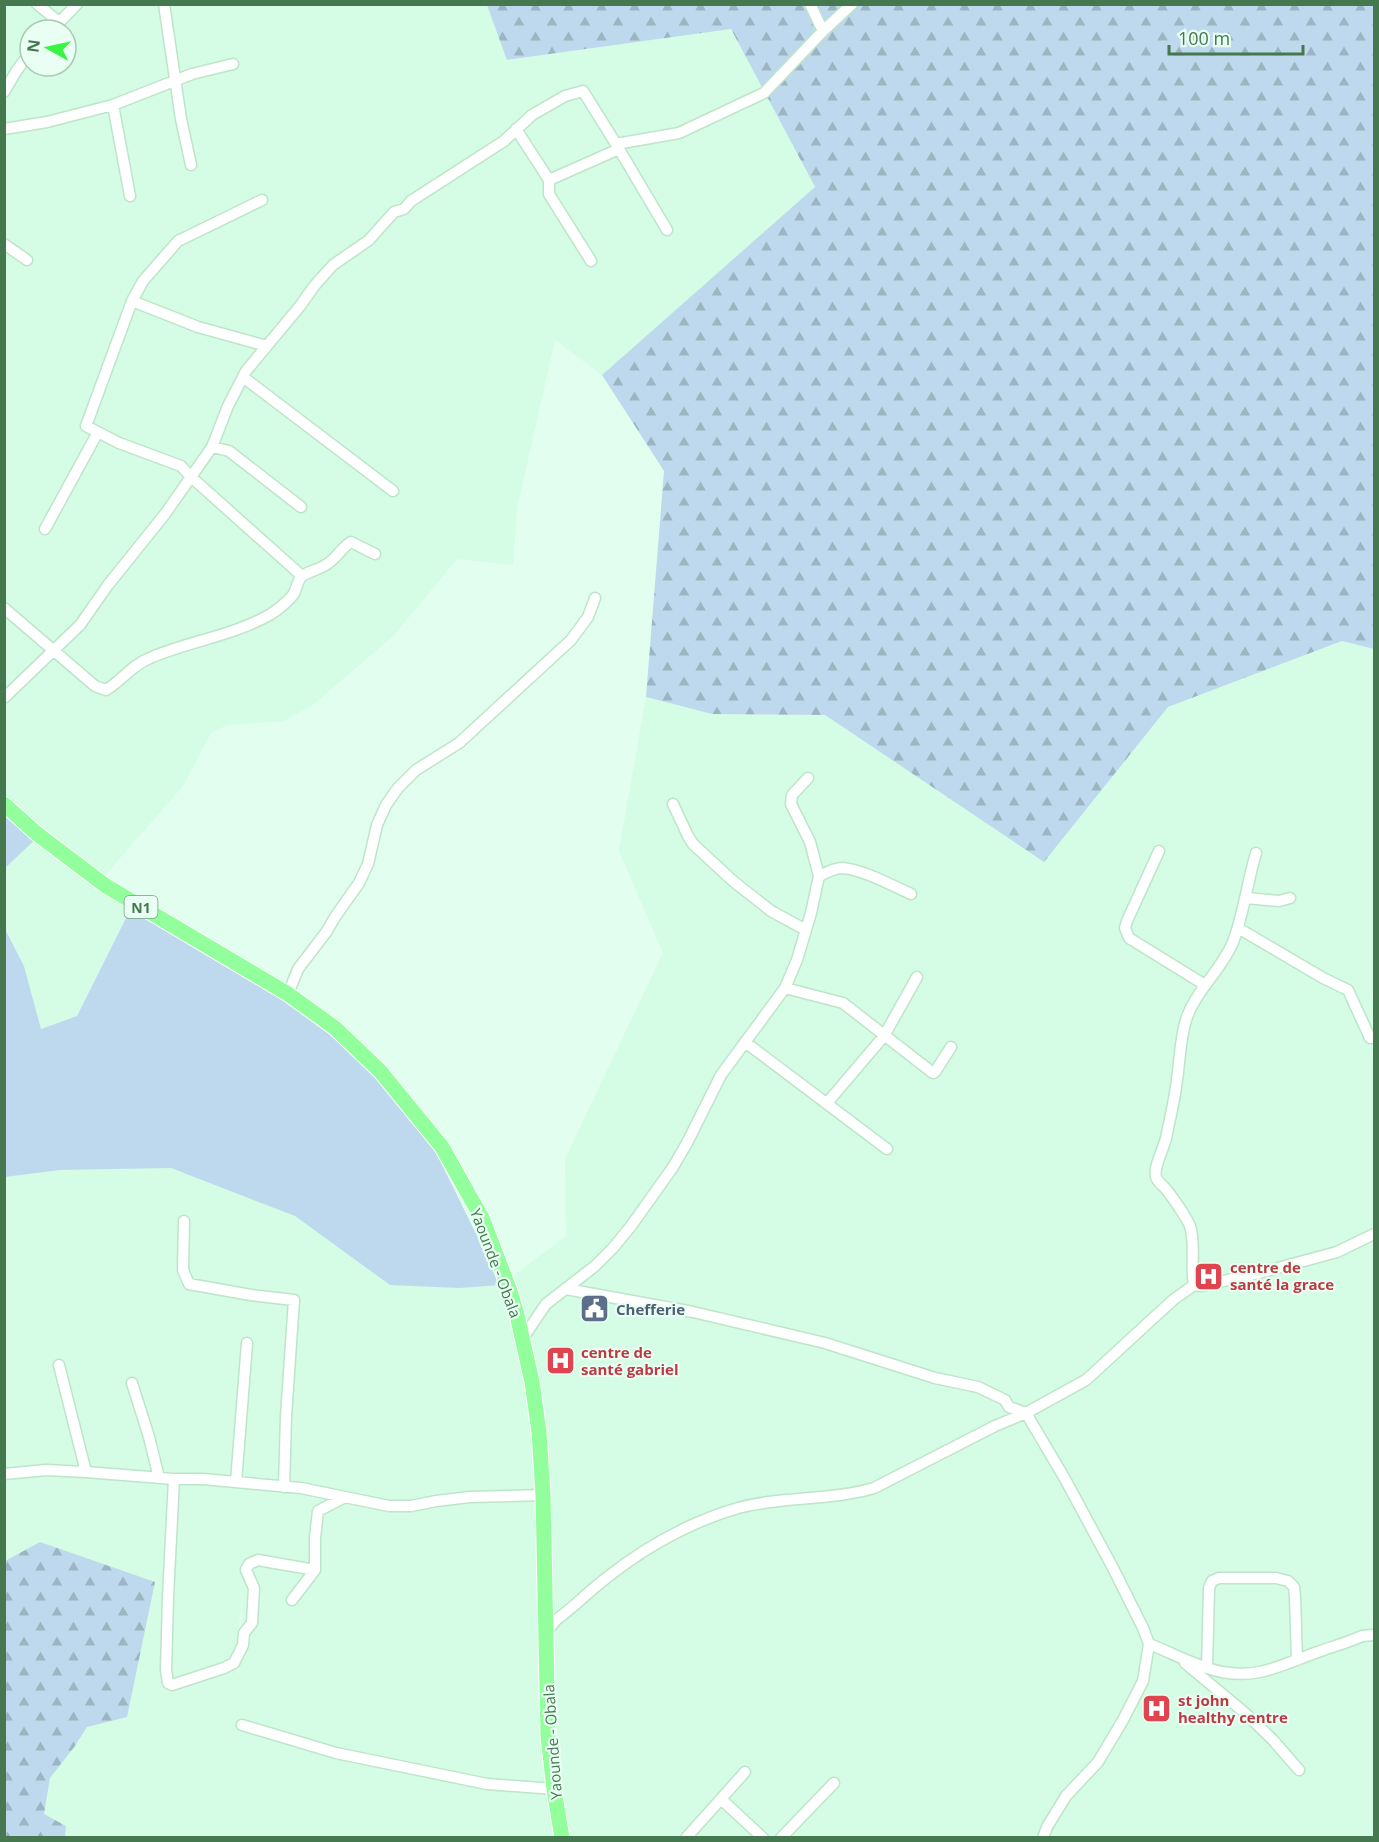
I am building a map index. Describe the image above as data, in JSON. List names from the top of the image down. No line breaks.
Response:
{"streets":{"highway":["N1","Yaounde - Obala"]},"places":{"hospital":["centre de santé la grace","centre de santé gabriel","st john healthy centre"],"public building":["Chefferie"]},"scale_bar":"100 m","north":"left"}
